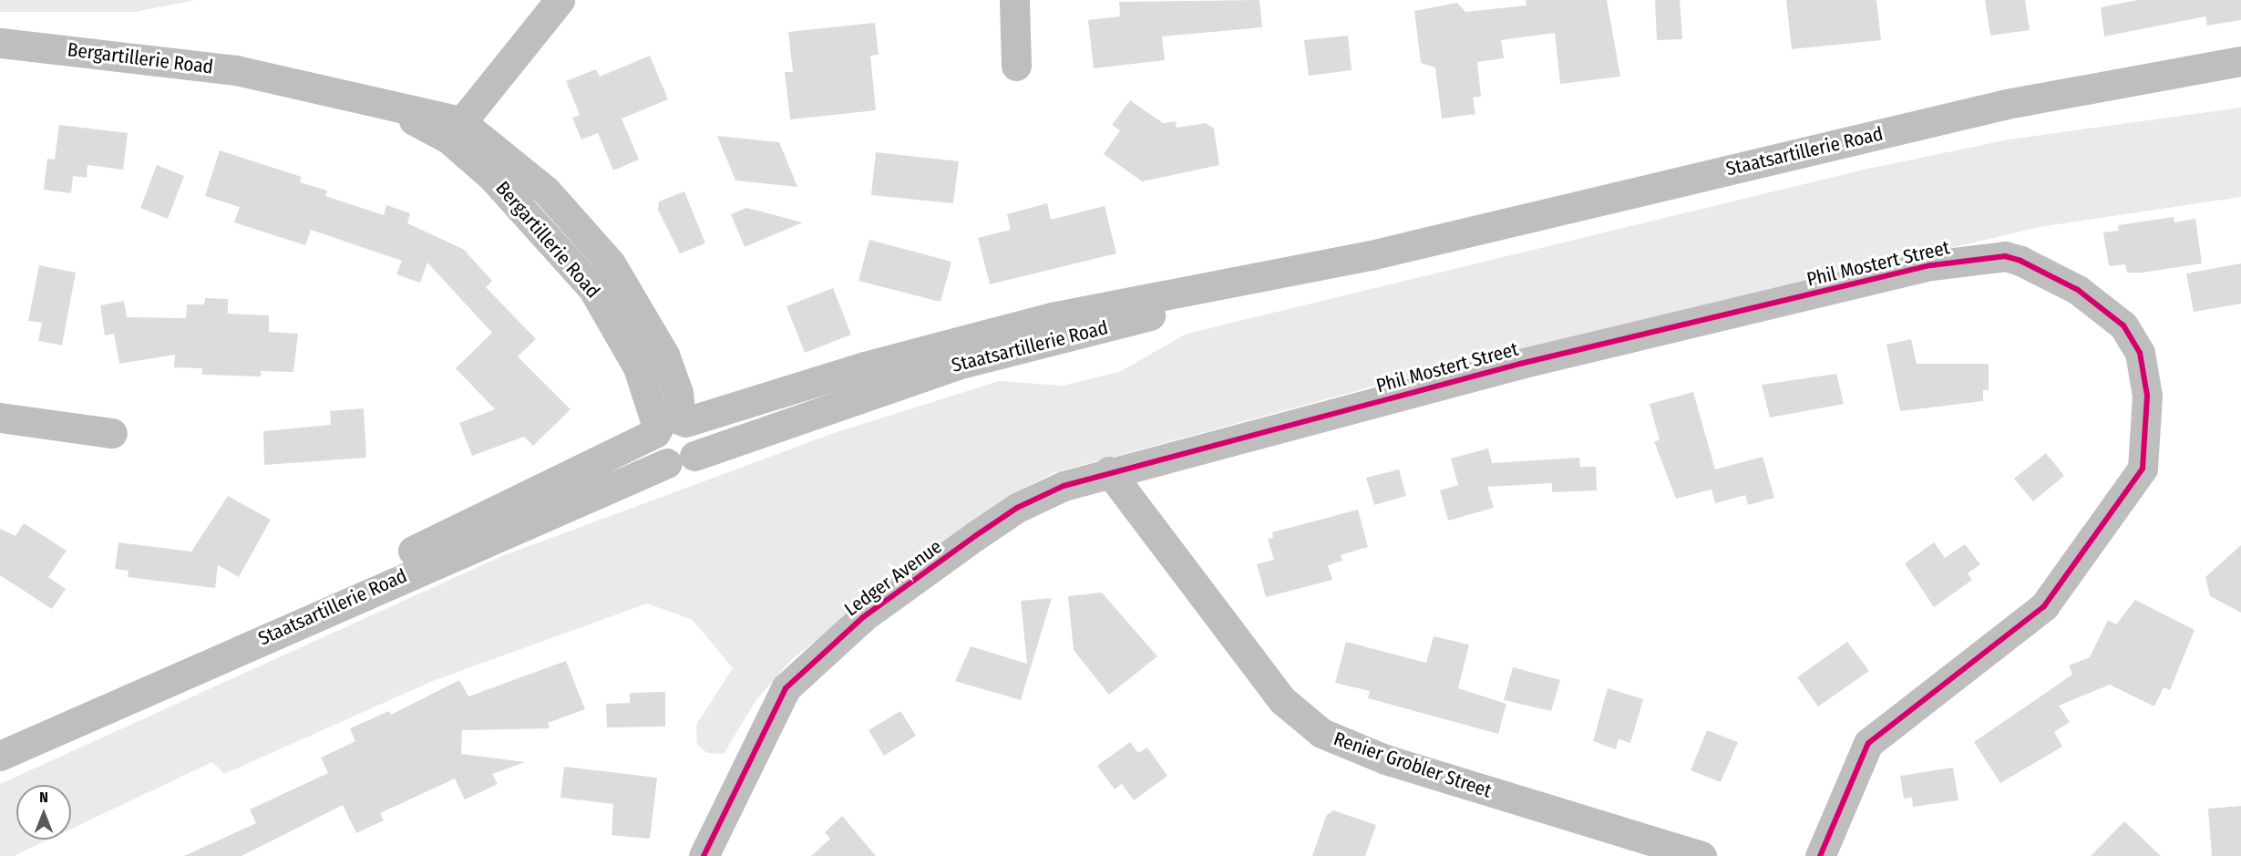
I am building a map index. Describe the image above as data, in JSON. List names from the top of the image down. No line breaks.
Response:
{"streets":{"street":["Bergartillerie Road","Staatsartillerie Road","Phil Mostert Street","Ledger Avenue","Renier Grobler Street"]},"crossings":[["Bergartillerie Road","Staatsartillerie Road"],["Phil Mostert Street","Ledger Avenue"],["Phil Mostert Street","Renier Grobler Street"],["Ledger Avenue","Renier Grobler Street"]],"north":"top"}
